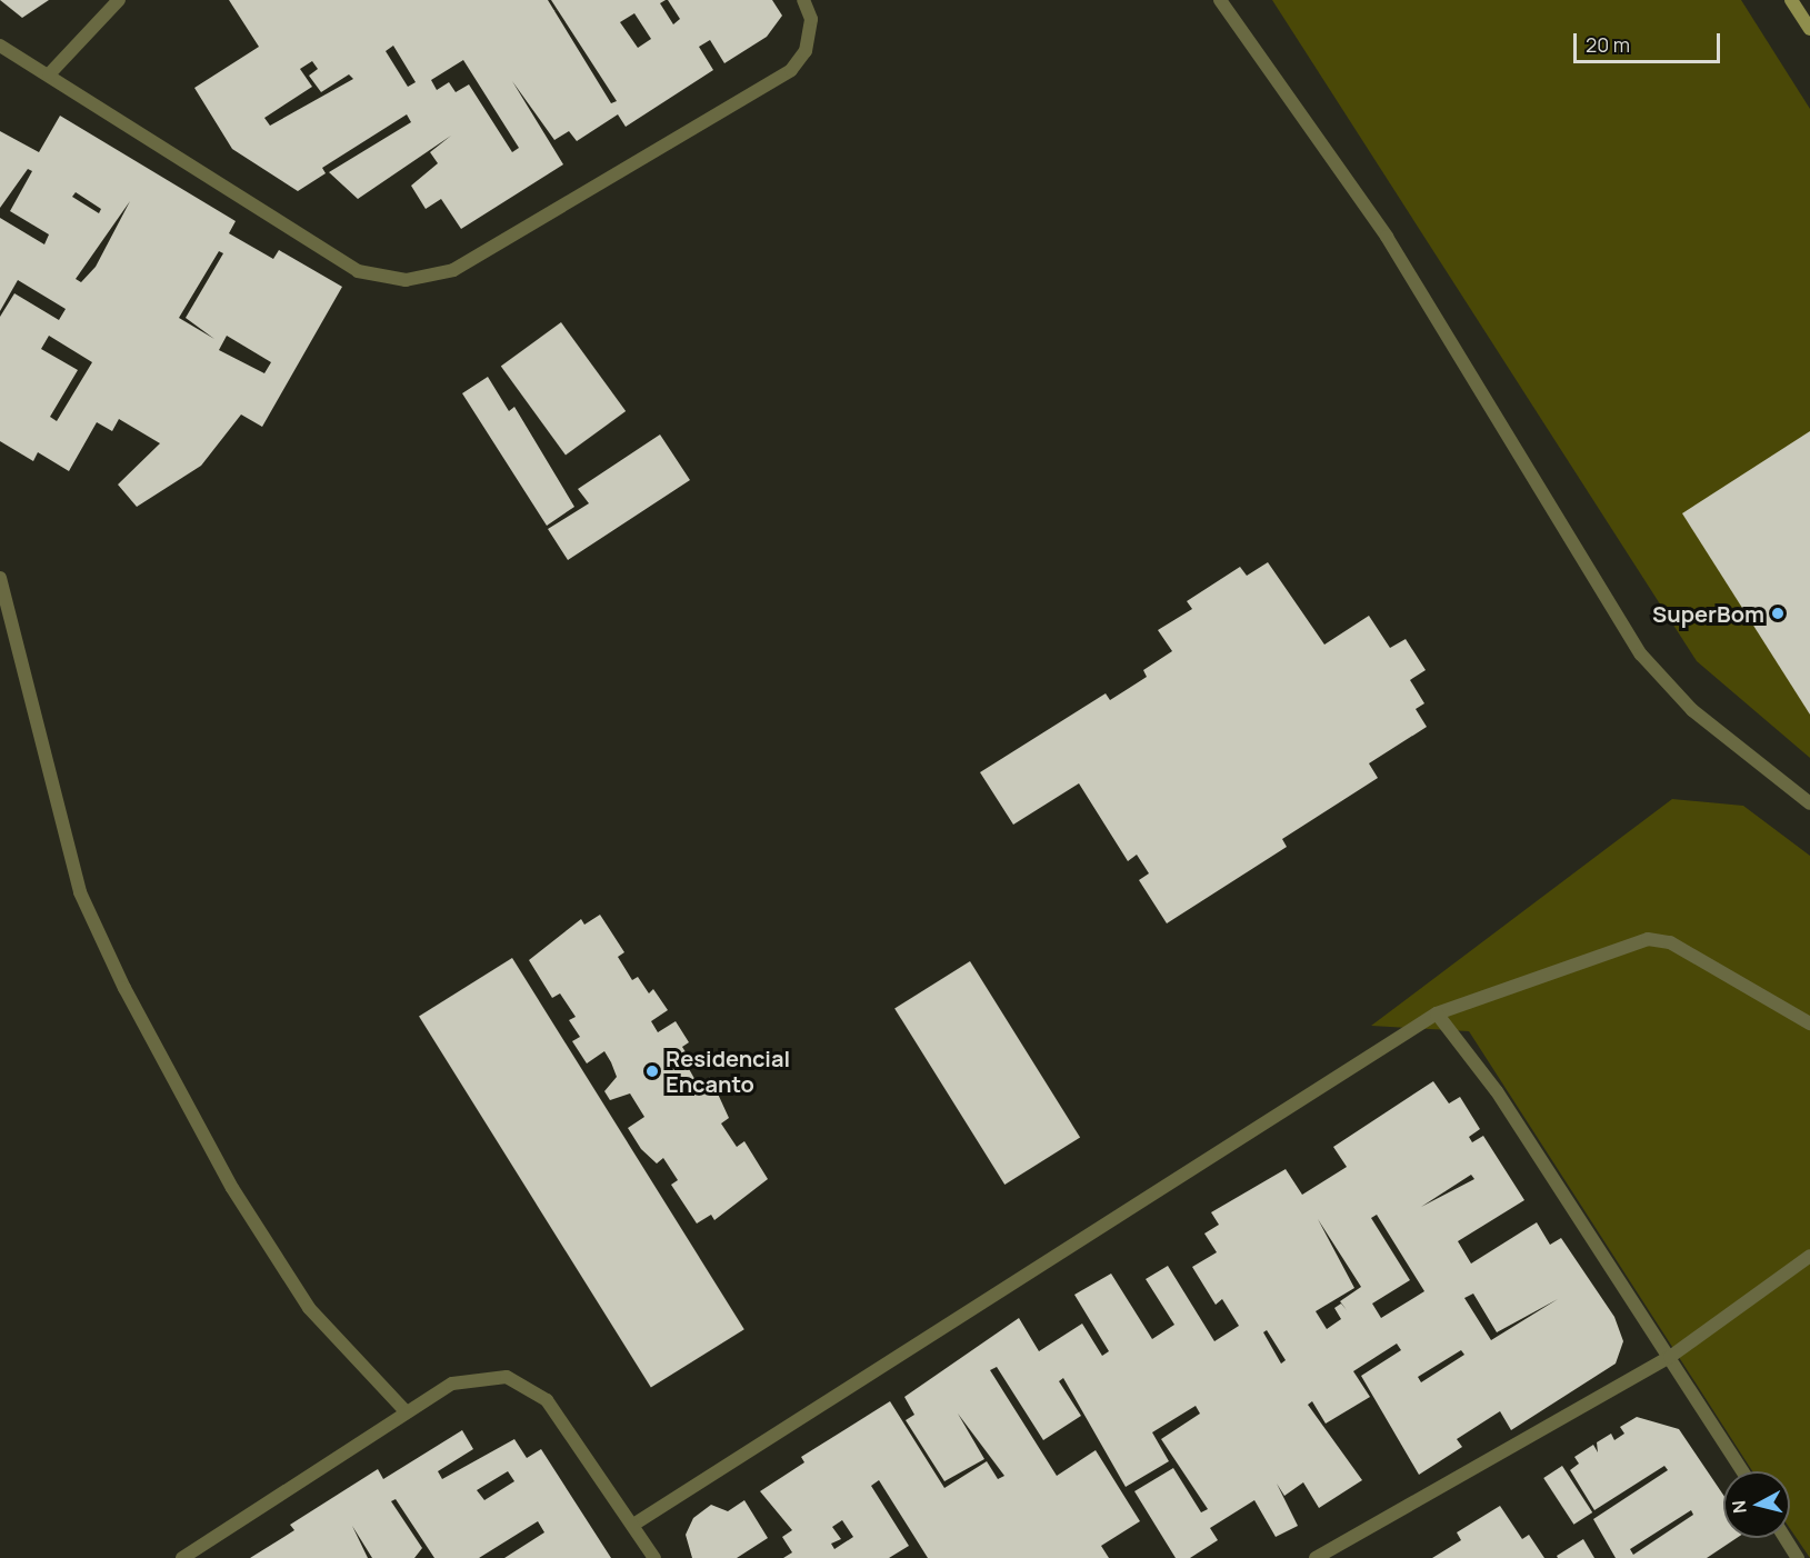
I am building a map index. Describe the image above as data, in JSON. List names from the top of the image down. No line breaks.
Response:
{"places":["SuperBom","Residencial Encanto"],"scale_bar":"20 m","north":"left"}
